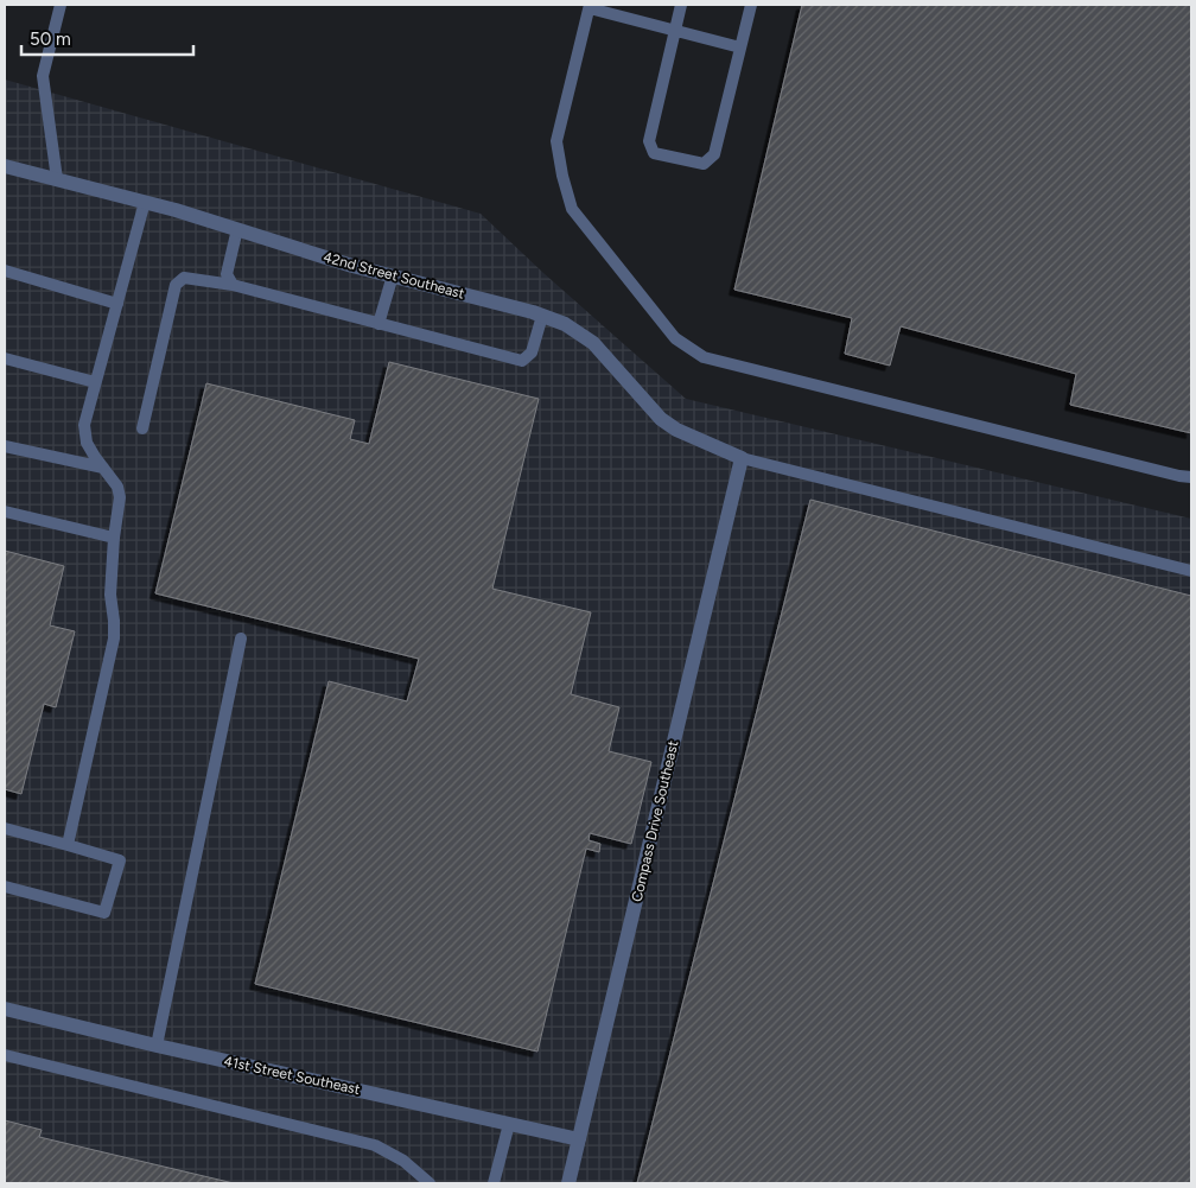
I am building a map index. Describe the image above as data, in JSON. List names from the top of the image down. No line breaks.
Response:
{"streets":{"street":["42nd Street Southeast","Compass Drive Southeast","41st Street Southeast"]},"crossings":[["42nd Street Southeast","Compass Drive Southeast"],["Compass Drive Southeast","41st Street Southeast"]],"scale_bar":"50 m"}
